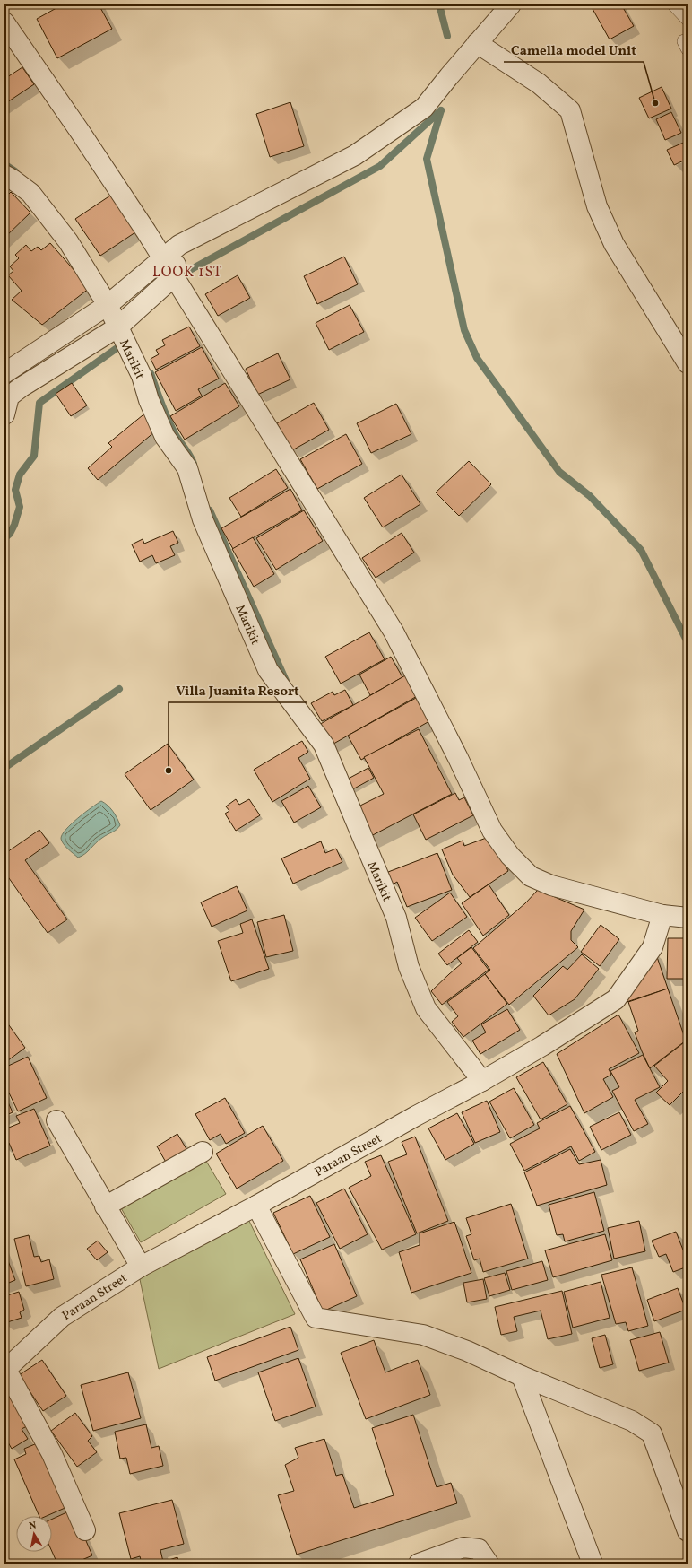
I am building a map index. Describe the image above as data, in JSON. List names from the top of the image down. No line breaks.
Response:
{"streets":{"street":["Marikit","Paraan Street"]},"crossings":[["Marikit","Paraan Street"]],"districts":["LOOK 1ST"],"places":["Camella model Unit","Villa Juanita Resort"],"north":"top"}
